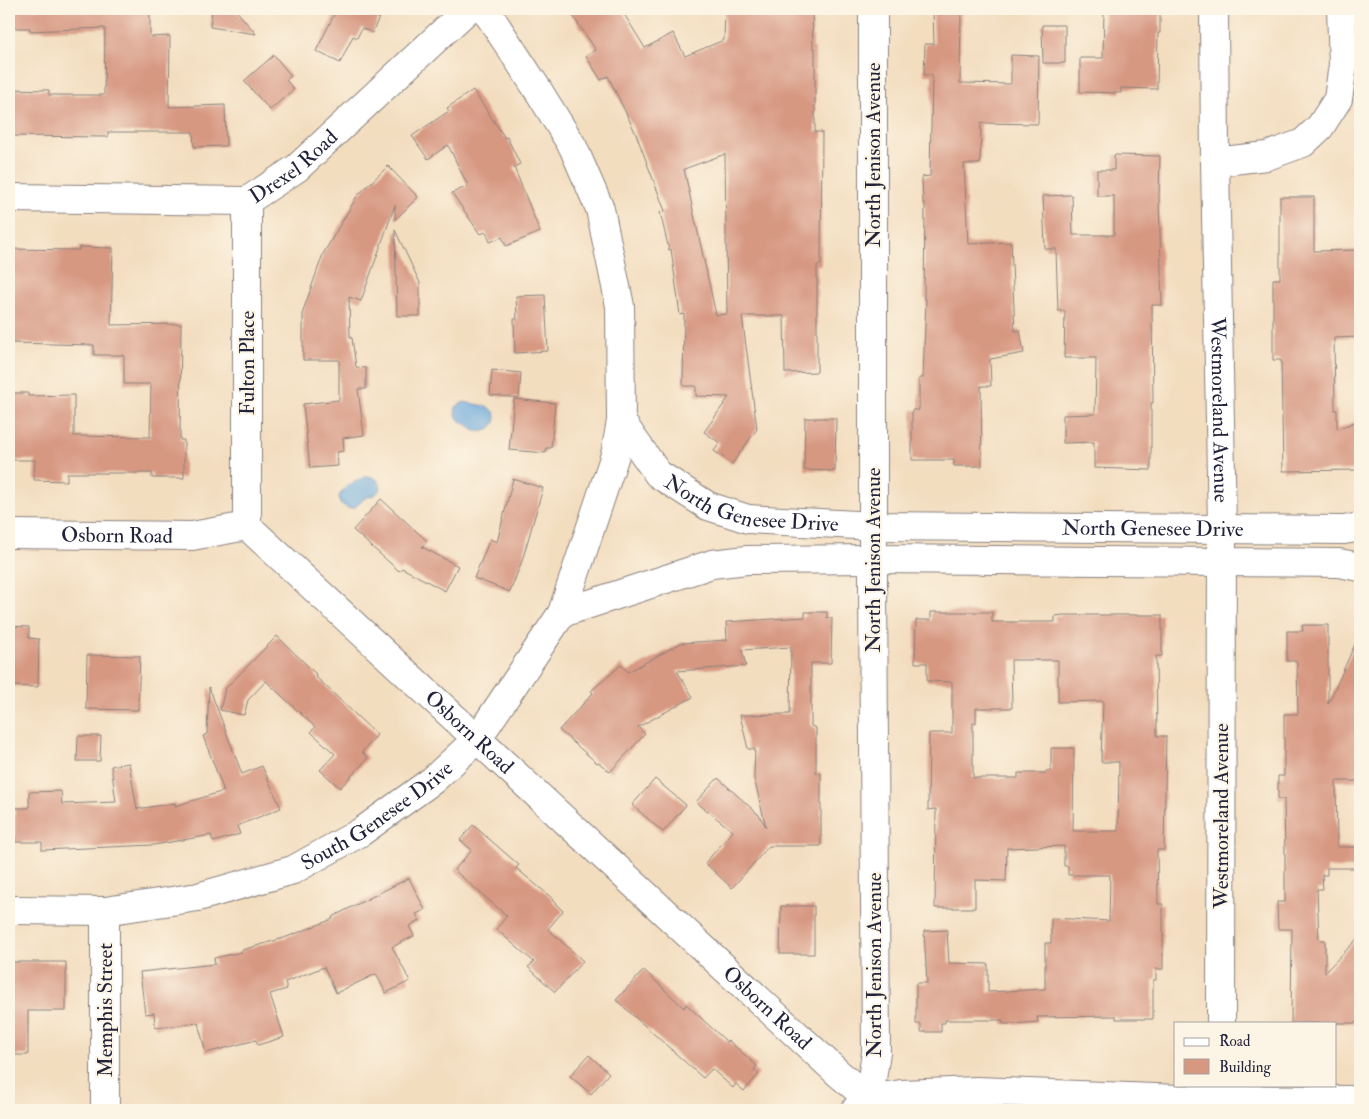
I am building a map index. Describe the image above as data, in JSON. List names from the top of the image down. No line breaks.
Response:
{"streets":{"street":["North Jenison Avenue","Drexel Road","Fulton Place","Westmoreland Avenue","North Genesee Drive","Osborn Road","South Genesee Drive","Memphis Street"]},"crossings":[["North Jenison Avenue","North Genesee Drive"],["North Jenison Avenue","Osborn Road"],["Drexel Road","Fulton Place"],["Fulton Place","Osborn Road"],["Westmoreland Avenue","North Genesee Drive"],["North Genesee Drive","South Genesee Drive"],["Osborn Road","South Genesee Drive"],["South Genesee Drive","Memphis Street"]],"legend":["Road","Building"]}
